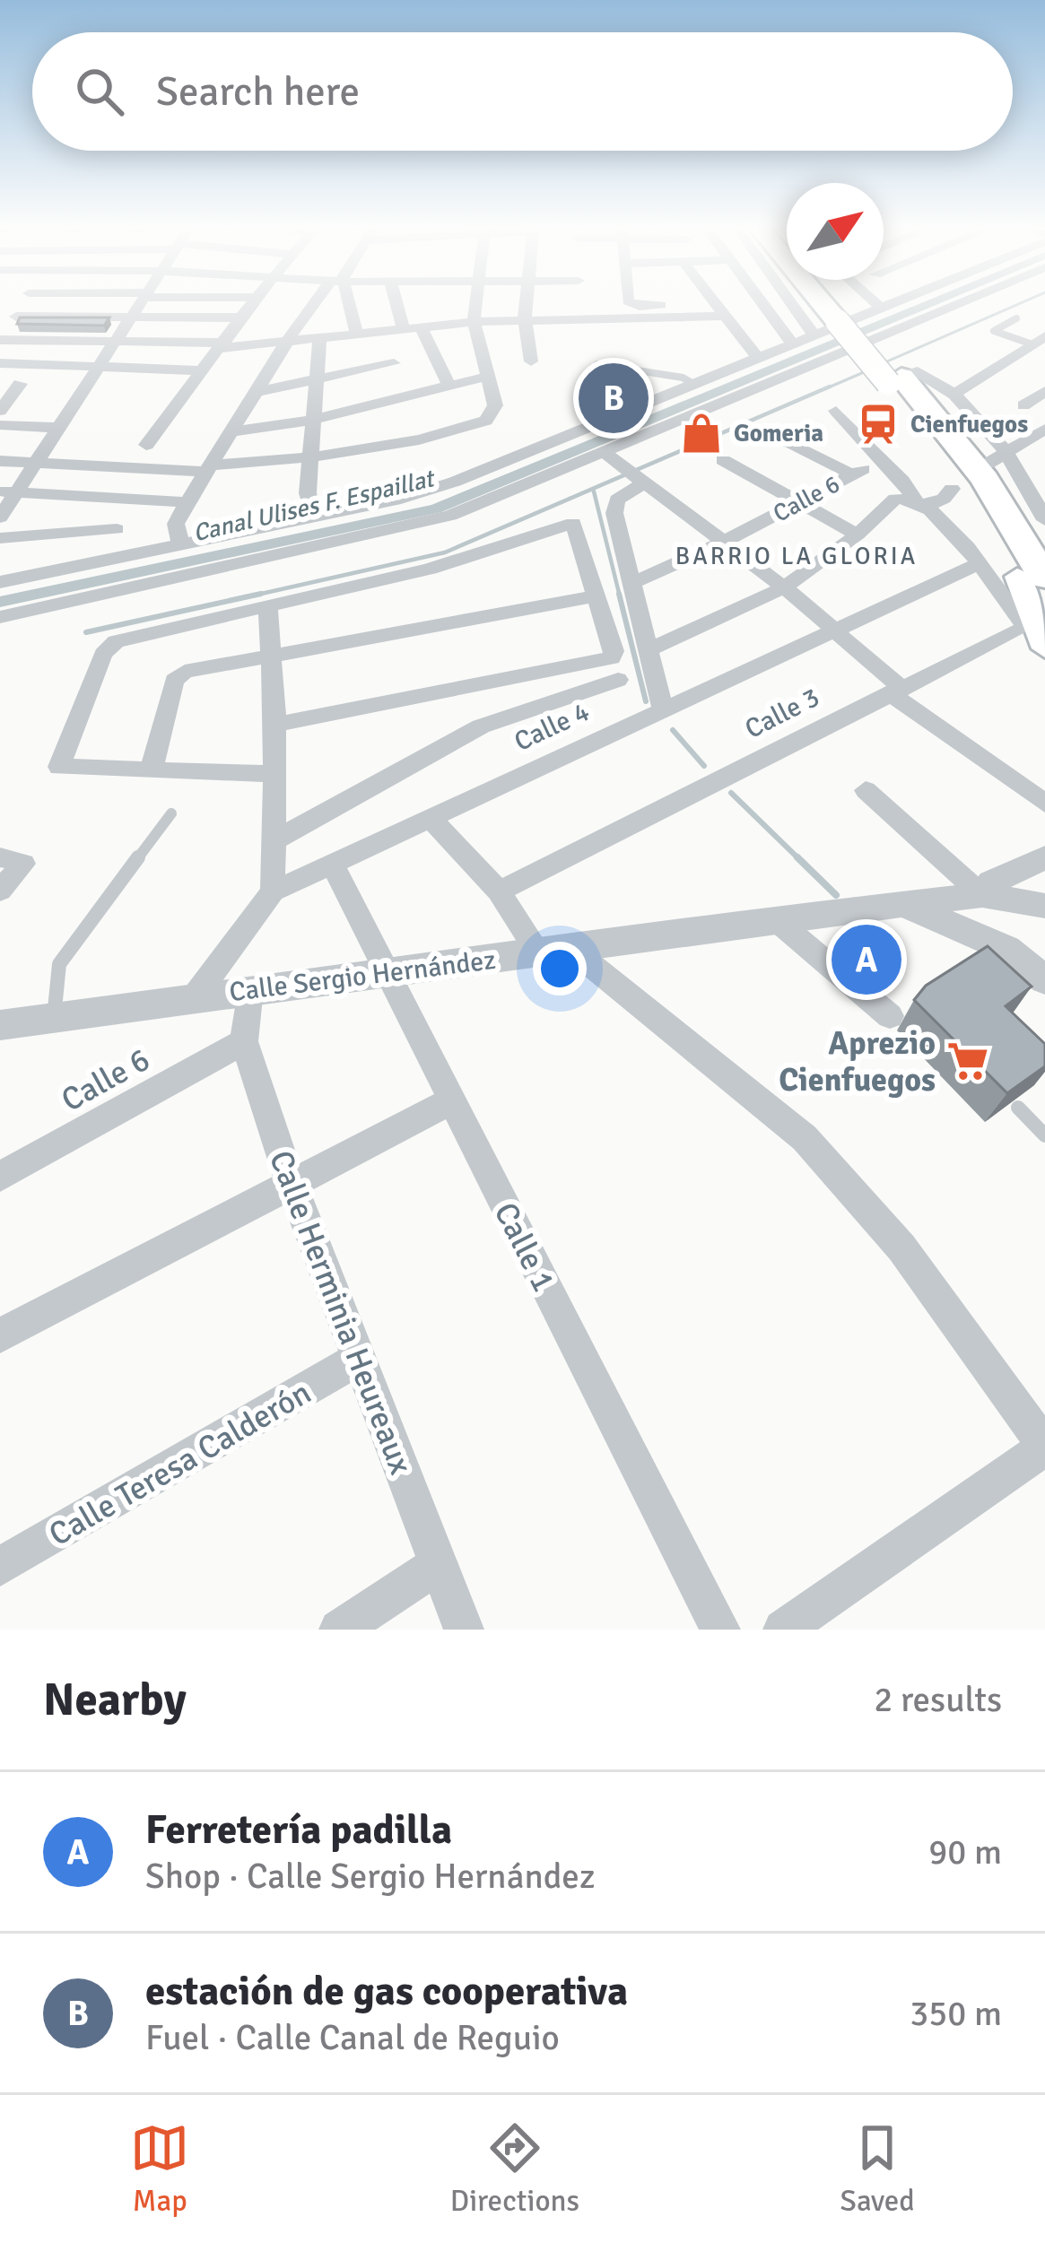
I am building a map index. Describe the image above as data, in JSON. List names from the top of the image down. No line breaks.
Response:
{"streets":{"street":["Calle 6","Calle 3","Calle 4","Calle Sergio Hernández","Calle 1","Calle Herminia Heureaux","Calle Teresa Calderón"]},"crossings":[["Calle 6","Calle Herminia Heureaux"],["Calle 4","Calle Sergio Hernández"],["Calle 4","Calle 1"],["Calle Sergio Hernández","Calle 1"],["Calle Sergio Hernández","Calle Herminia Heureaux"],["Calle Herminia Heureaux","Calle Teresa Calderón"]],"districts":["BARRIO LA GLORIA"],"water":["Canal Ulises F. Espaillat"],"places":{"station":["Cienfuegos"],"shop":["Gomeria"],"supermarket":["Aprezio Cienfuegos"]},"north":"top right","page":{"search":"Search here","pins":["B","A"],"heading":["Nearby","2 results"],"list":[{"mark":"A","name":"Ferretería padilla","note":"Shop · Calle Sergio Hernández","value":"90 m"},{"mark":"B","name":"estación de gas cooperativa","note":"Fuel · Calle Canal de Reguio","value":"350 m"}],"nav":["Map","Directions","Saved"]}}
